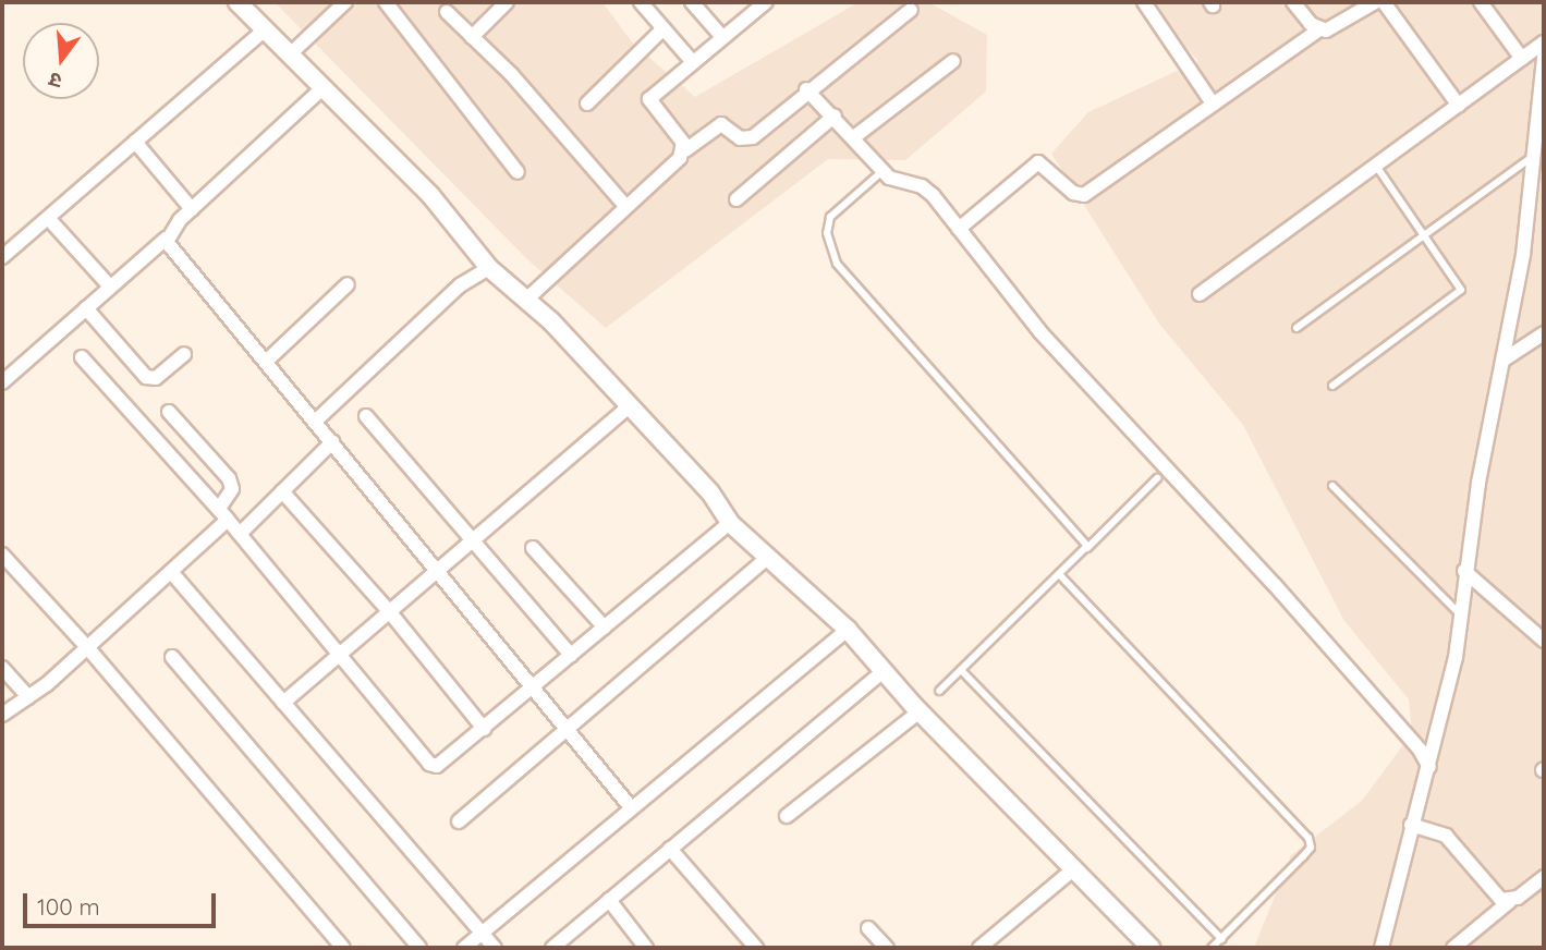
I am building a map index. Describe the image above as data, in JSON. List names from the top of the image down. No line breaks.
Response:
{"scale_bar":"100 m","north":"bottom"}
